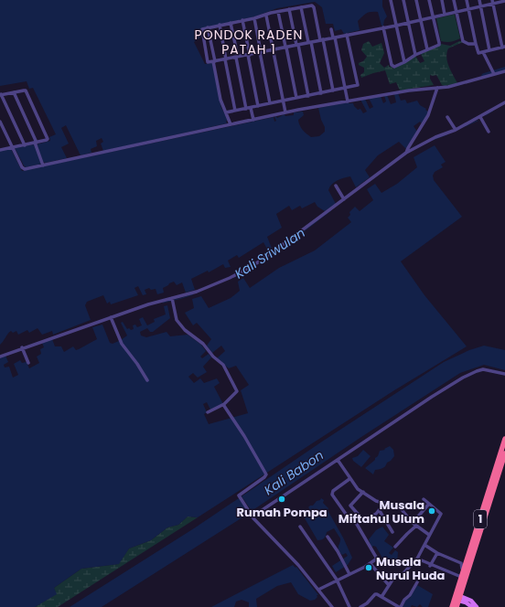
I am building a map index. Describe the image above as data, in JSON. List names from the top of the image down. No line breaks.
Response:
{"streets":{"highway":["1"]},"districts":["PONDOK RADEN PATAH 1"],"water":["Kali Sriwulan","Kali Babon"],"places":["Rumah Pompa","Musala Miftahul Ulum","Musala Nurul Huda"]}
